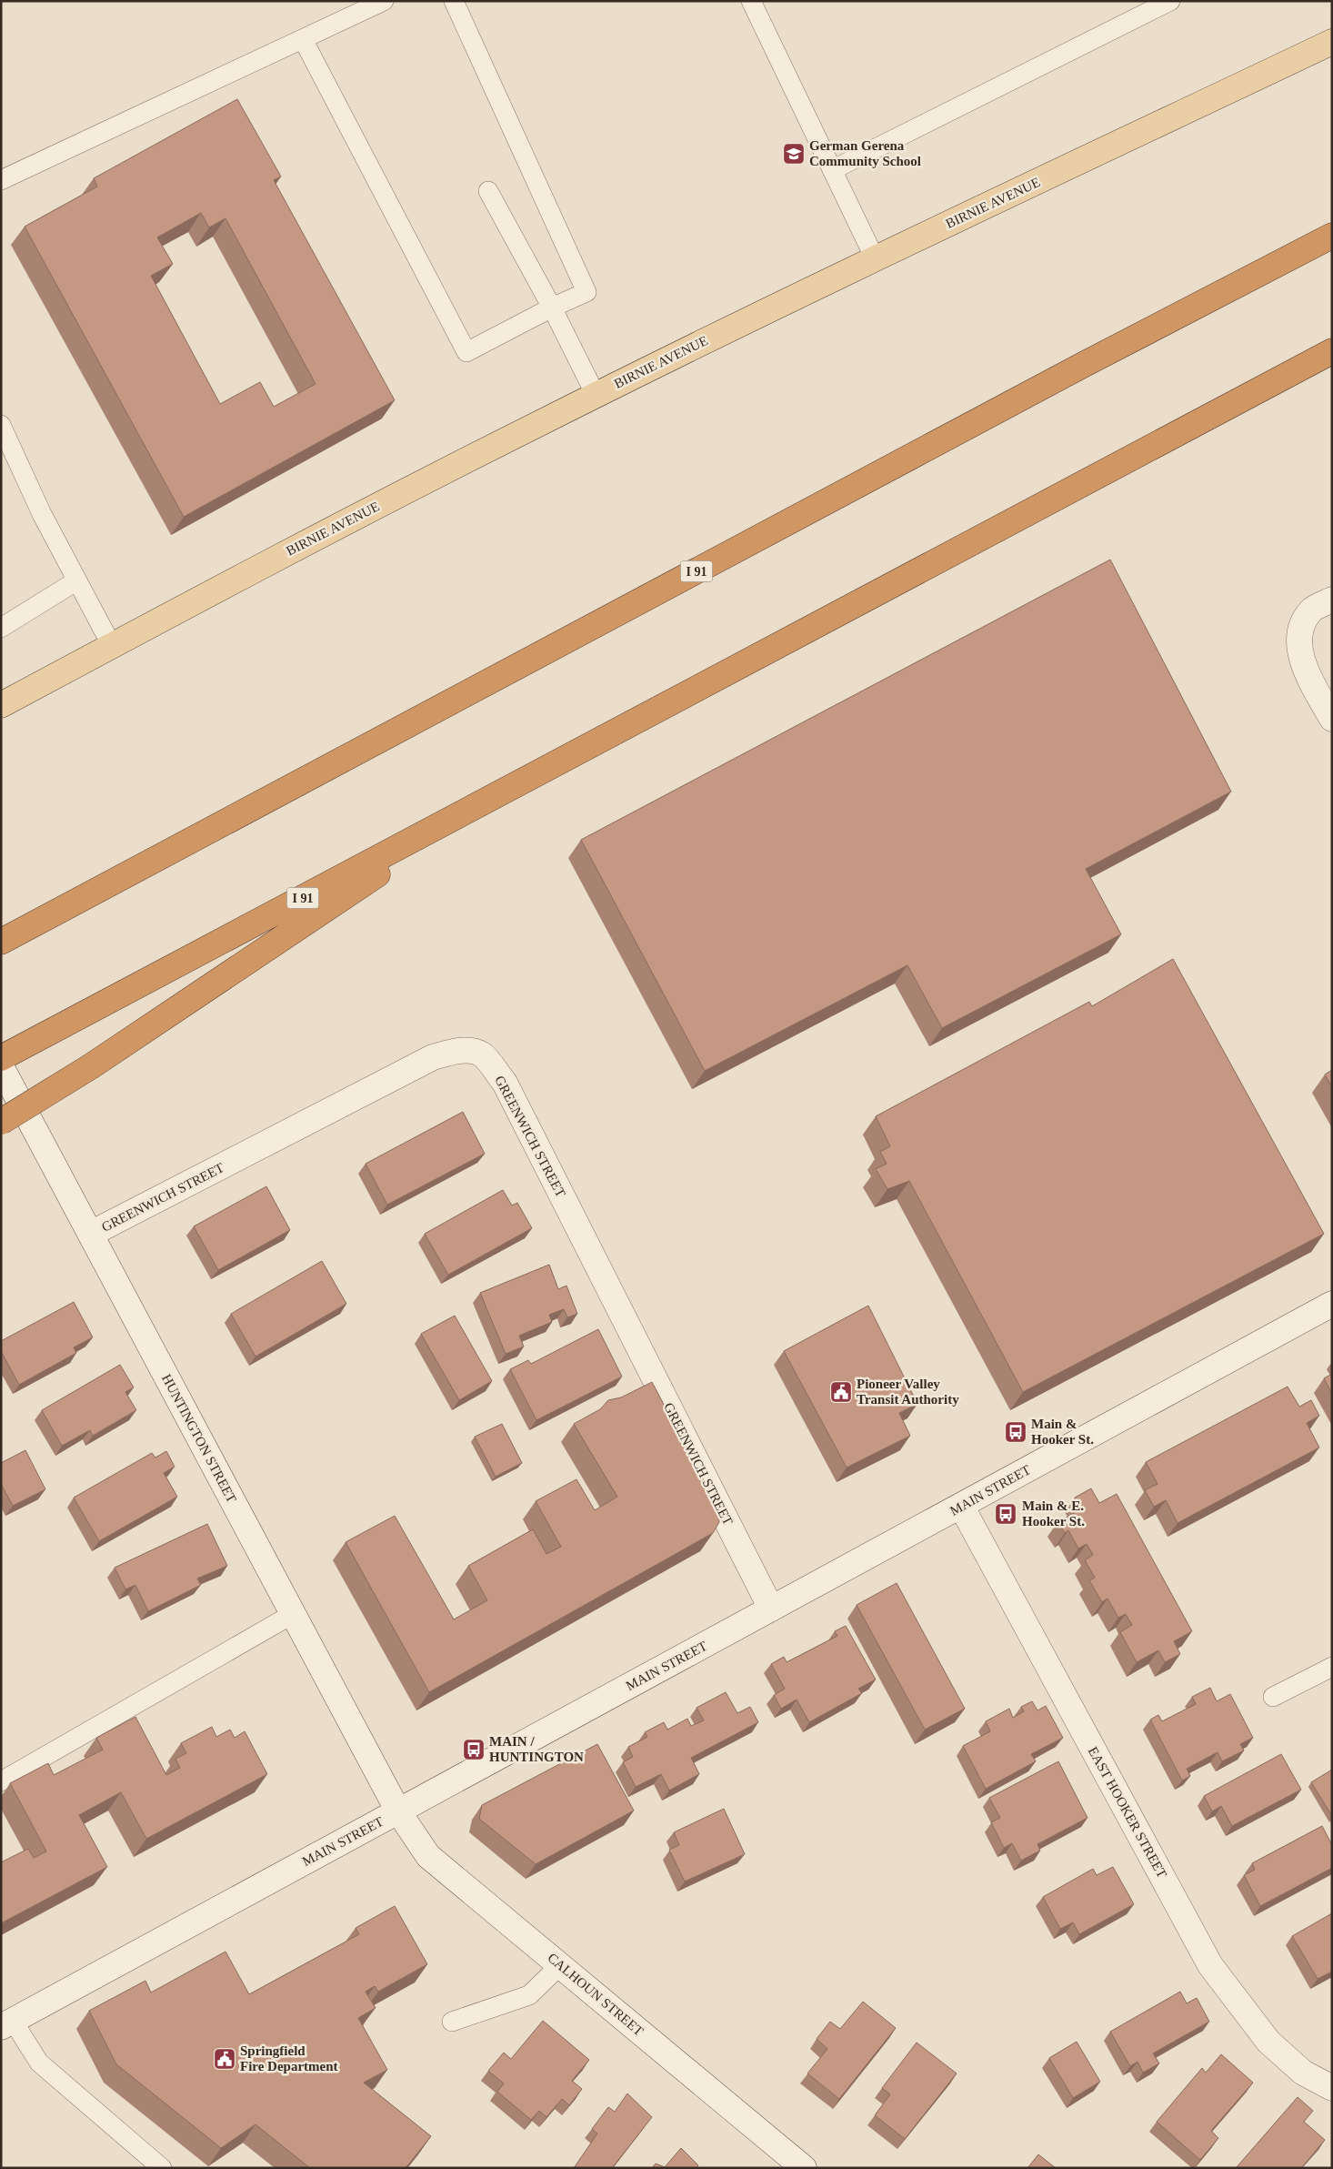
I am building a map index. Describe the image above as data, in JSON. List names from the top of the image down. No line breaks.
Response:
{"streets":{"highway":["I 91"],"main road":["BIRNIE AVENUE"],"street":["GREENWICH STREET","HUNTINGTON STREET","MAIN STREET","EAST HOOKER STREET","CALHOUN STREET"]},"crossings":[["GREENWICH STREET","HUNTINGTON STREET"],["GREENWICH STREET","MAIN STREET"],["HUNTINGTON STREET","MAIN STREET"],["HUNTINGTON STREET","CALHOUN STREET"],["MAIN STREET","EAST HOOKER STREET"],["MAIN STREET","CALHOUN STREET"]],"places":{"school or university":["German Gerena Community School"],"public building":["Pioneer Valley Transit Authority","Springfield Fire Department"],"bus stop":["Main & Hooker St.","Main & E. Hooker St.","MAIN / HUNTINGTON"]}}
